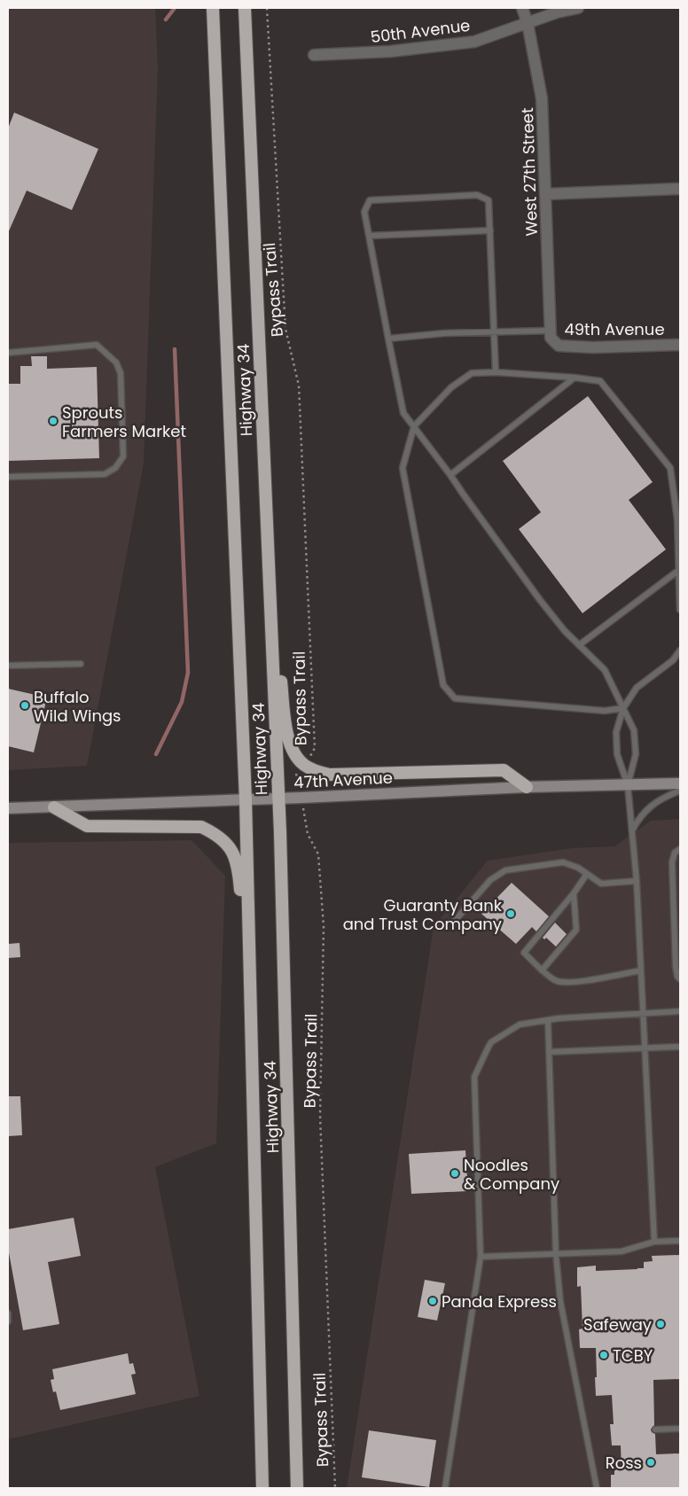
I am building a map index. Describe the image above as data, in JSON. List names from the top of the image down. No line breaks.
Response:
{"streets":{"highway":["Highway 34"],"main road":["47th Avenue"],"street":["50th Avenue","West 27th Street","49th Avenue"],"path":["Bypass Trail"]},"crossings":[["50th Avenue","West 27th Street"],["West 27th Street","49th Avenue"],["Bypass Trail","47th Avenue"],["Highway 34","47th Avenue"]],"places":["Sprouts Farmers Market","Buffalo Wild Wings","Guaranty Bank and Trust Company","Noodles & Company","Panda Express","Safeway","TCBY","Ross"]}
